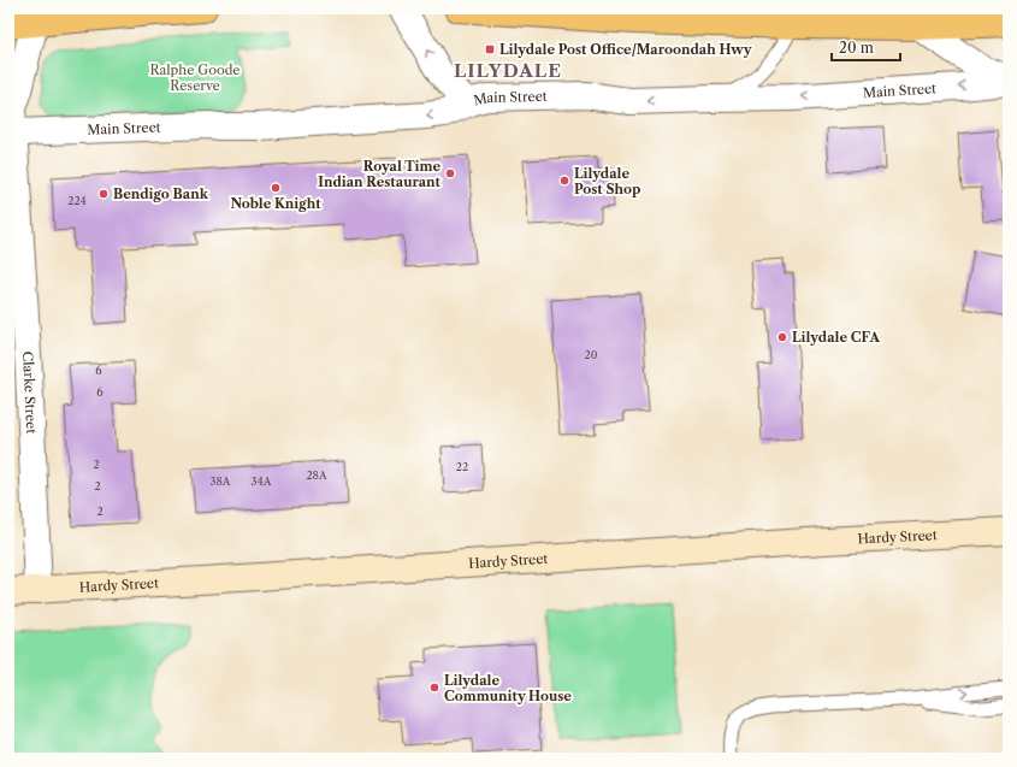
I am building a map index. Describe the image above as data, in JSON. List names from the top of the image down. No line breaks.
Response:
{"streets":{"main road":["Hardy Street"],"street":["Main Street","Clarke Street"]},"crossings":[["Main Street","Clarke Street"],["Clarke Street","Hardy Street"]],"one_way":["Main Street"],"districts":["LILYDALE"],"parks":["Ralphe Goode Reserve"],"places":{"transit":["Lilydale Post Office/Maroondah Hwy"],"other":["Royal Time Indian Restaurant","Lilydale Post Shop","Noble Knight","Bendigo Bank","Lilydale CFA","Lilydale Community House"]},"house_numbers":["224","20","6","6","2","22","28A","38A","34A","2","2"],"scale_bar":"20 m"}
